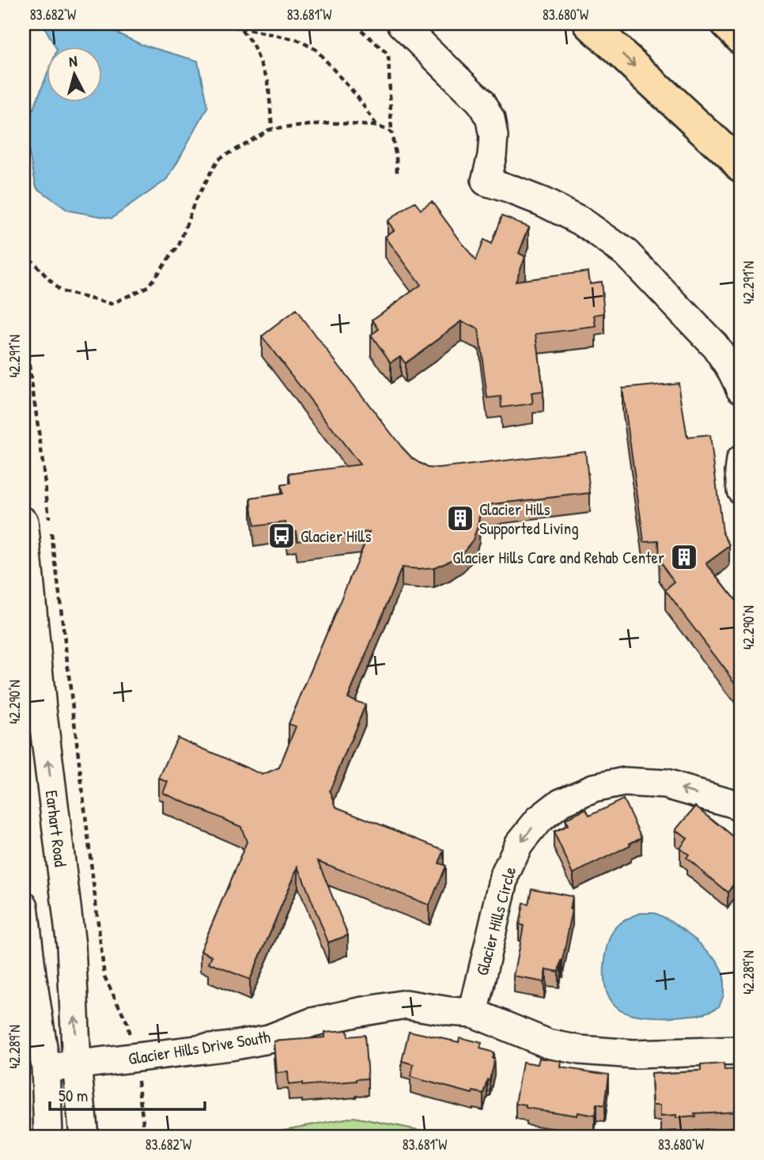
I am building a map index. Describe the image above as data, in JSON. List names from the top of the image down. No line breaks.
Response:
{"streets":{"street":["Earhart Road","Glacier Hills Circle","Glacier Hills Drive South"]},"crossings":[["Earhart Road","Glacier Hills Drive South"],["Glacier Hills Circle","Glacier Hills Drive South"]],"one_way":["Glacier Hills Circle"],"places":{"building":["Glacier Hills Supported Living","Glacier Hills Care and Rehab Center"],"bus stop":["Glacier Hills"]},"scale_bar":"50 m","north":"top","coordinates":["83.682°W","83.681°W","83.680°W","42.291°N","42.290°N","42.289°N"]}
